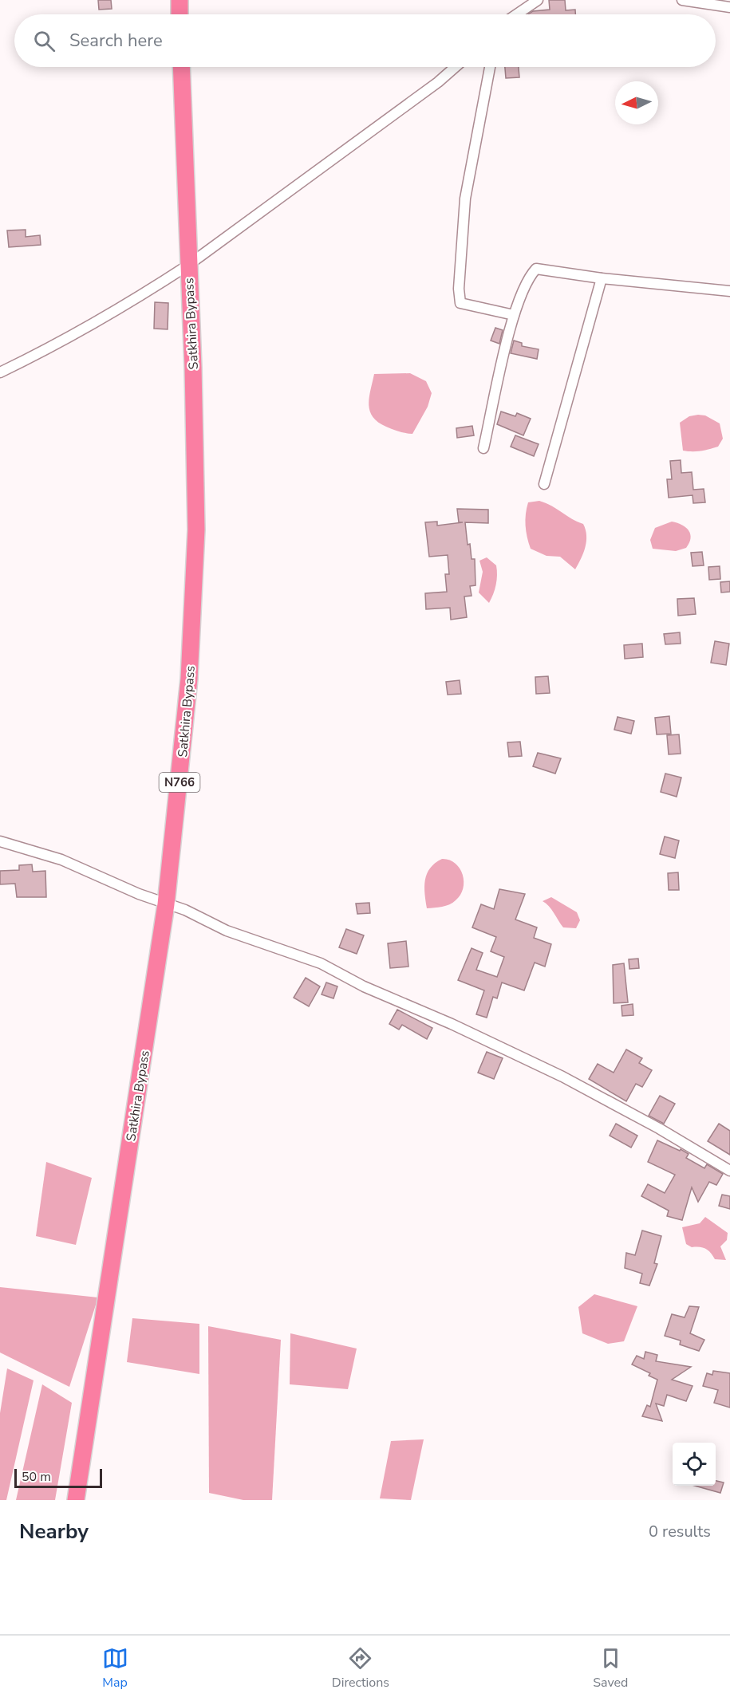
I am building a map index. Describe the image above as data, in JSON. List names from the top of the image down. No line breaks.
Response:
{"streets":{"highway":["Satkhira Bypass","N766"]},"scale_bar":"50 m","north":"left","page":{"search":"Search here","scale":"50 m","heading":["Nearby","0 results"],"nav":["Map","Directions","Saved"]}}
